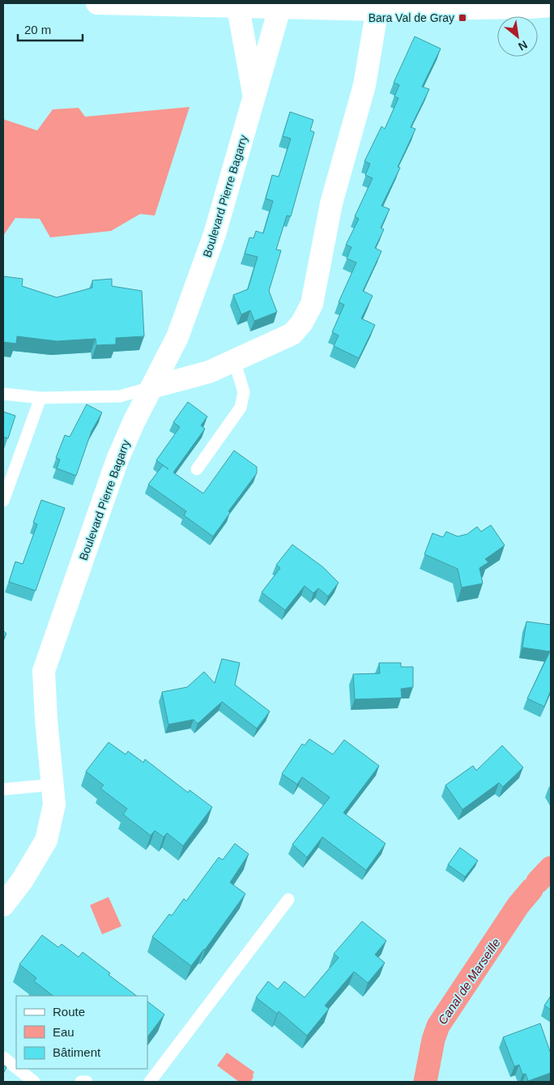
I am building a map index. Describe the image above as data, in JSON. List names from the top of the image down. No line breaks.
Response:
{"streets":{"street":["Boulevard Pierre Bagarry"]},"water":["Canal de Marseille"],"places":{"transit":["Bara Val de Gray"]},"legend":["Route","Eau","Bâtiment"],"scale_bar":"20 m","north":"bottom right"}
